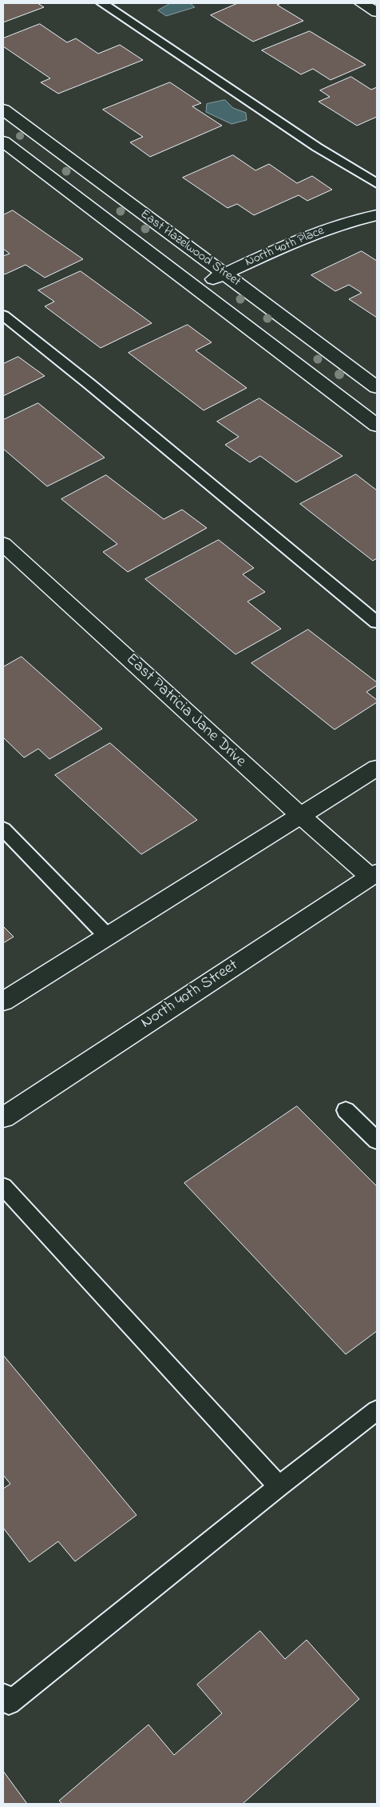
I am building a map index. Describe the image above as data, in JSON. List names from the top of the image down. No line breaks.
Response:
{"streets":{"street":["North 40th Place","East Hazelwood Street","East Patricia Jane Drive","North 40th Street"]},"crossings":[["North 40th Place","East Hazelwood Street"],["East Patricia Jane Drive","North 40th Street"]]}
